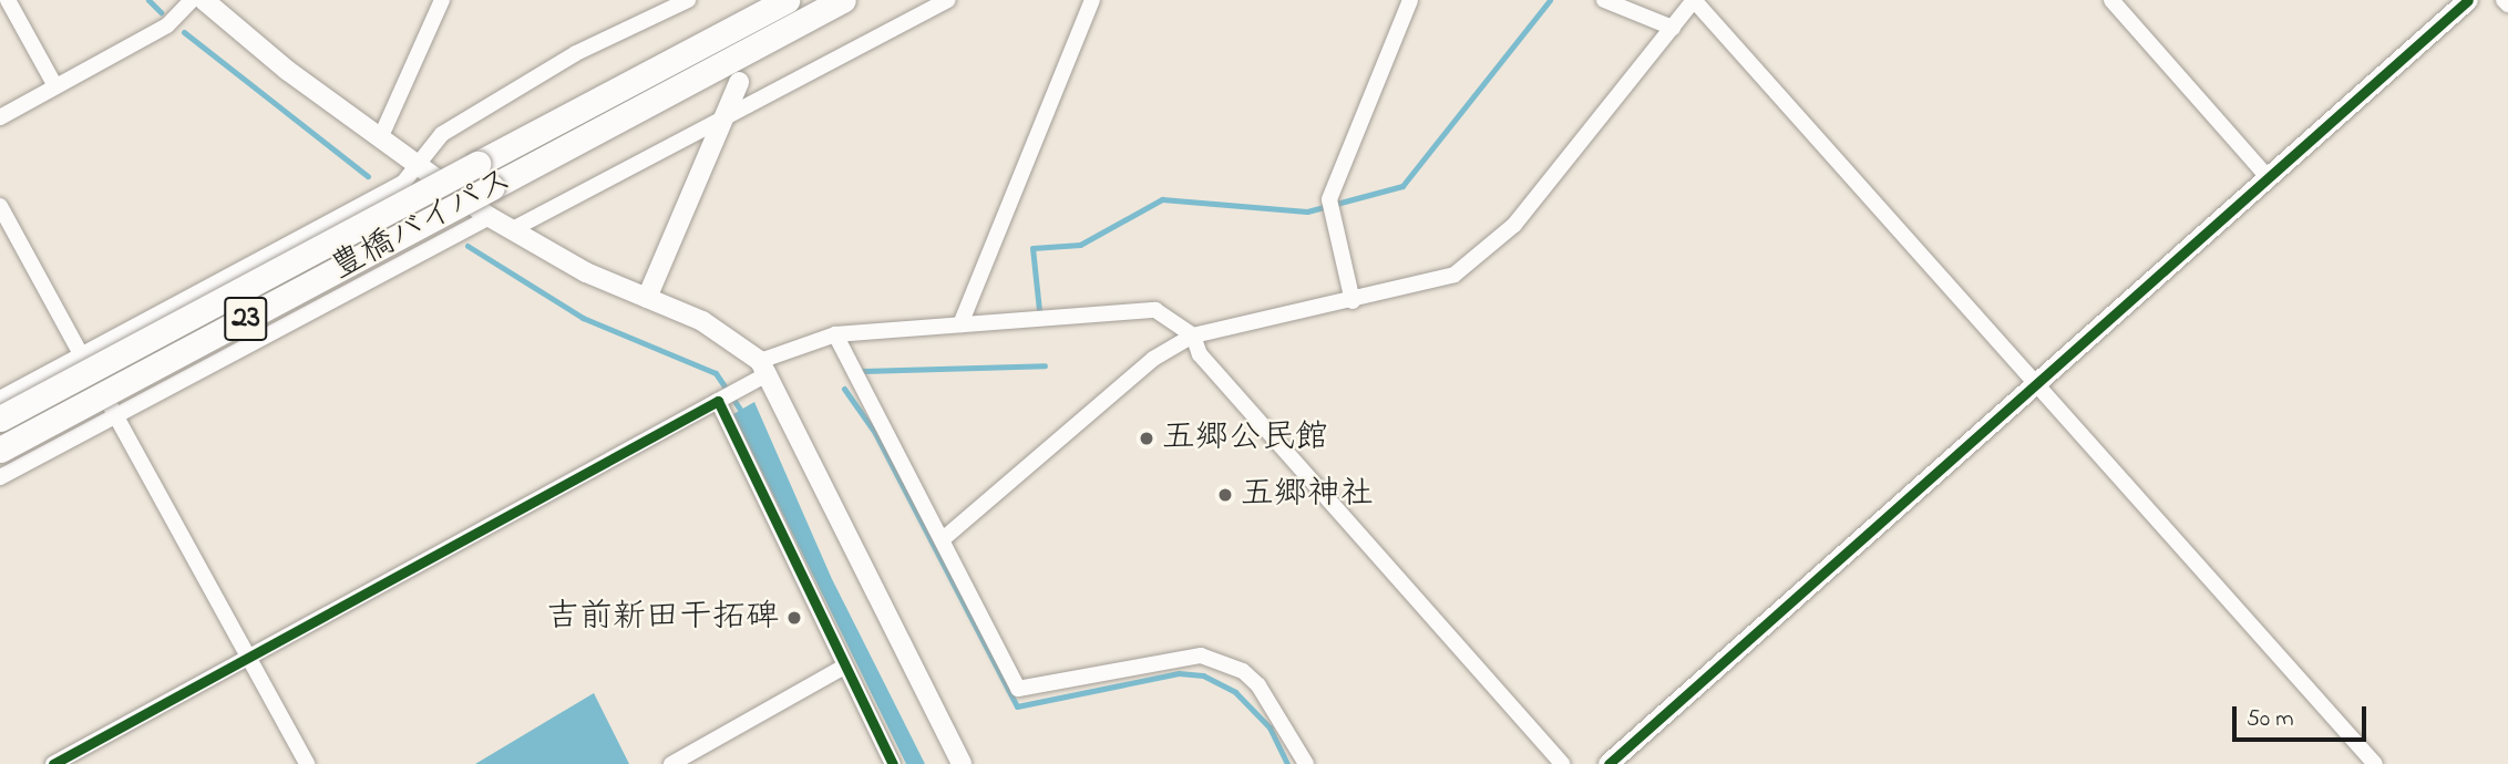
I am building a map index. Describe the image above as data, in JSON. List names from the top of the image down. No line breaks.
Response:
{"streets":{"highway":["豊橋バイパス","23"]},"places":["五郷公民館","五郷神社","吉前新田干拓碑"],"scale_bar":"50 m"}
